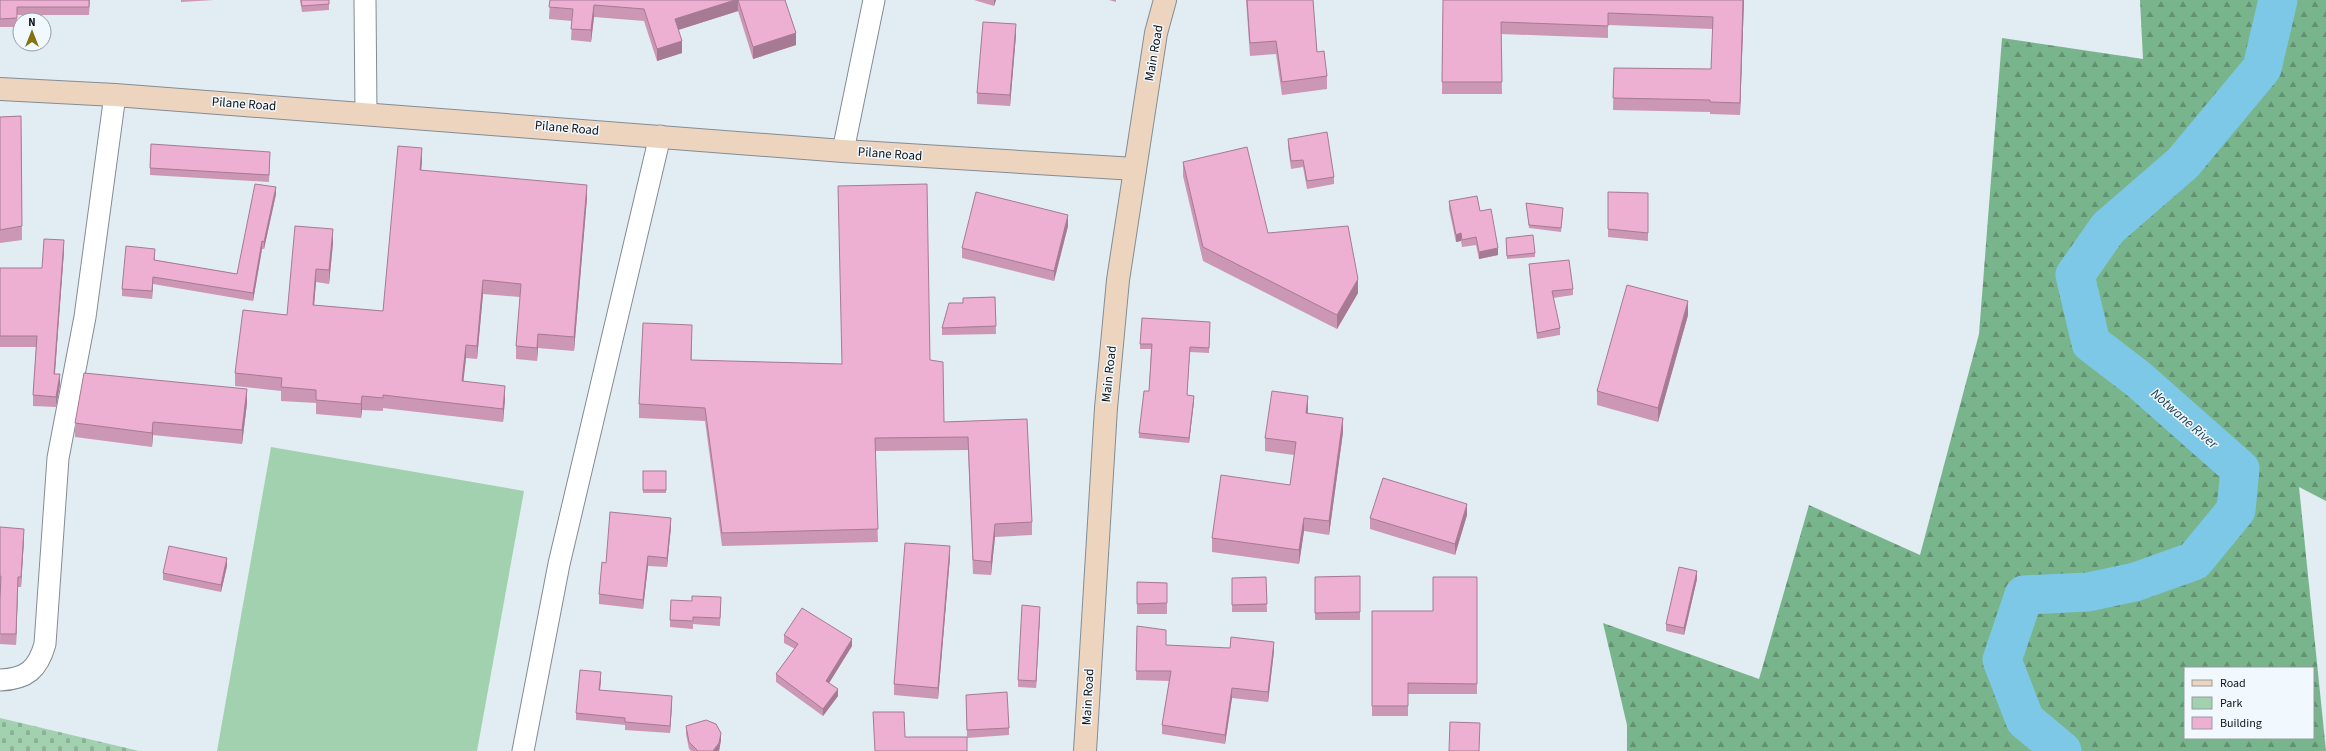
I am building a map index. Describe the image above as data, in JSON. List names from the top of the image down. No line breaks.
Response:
{"streets":{"main road":["Main Road","Pilane Road"]},"crossings":[["Main Road","Pilane Road"]],"water":["Notwane River"],"legend":["Road","Park","Building"],"north":"top"}
